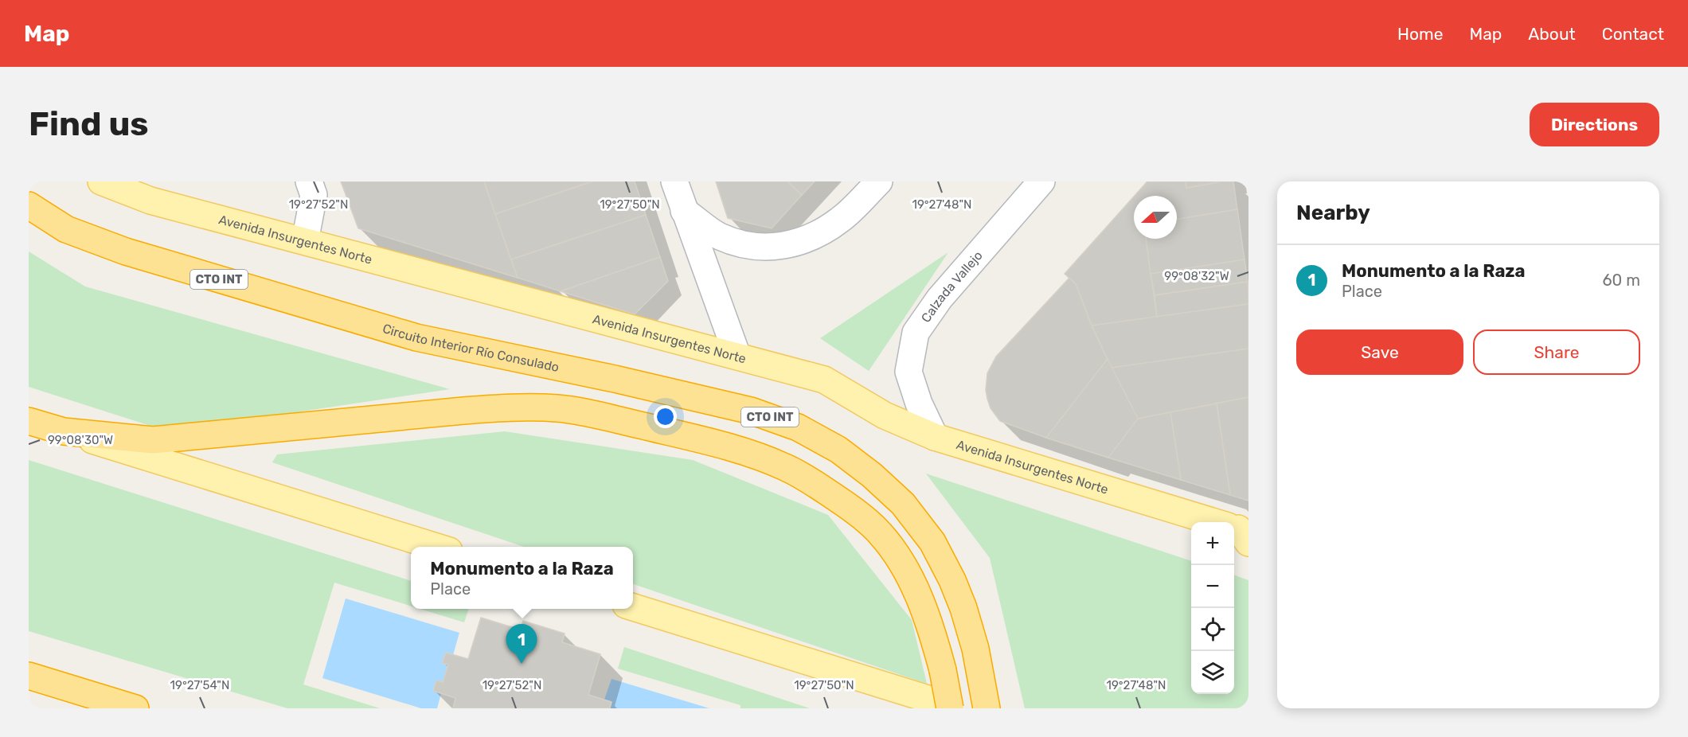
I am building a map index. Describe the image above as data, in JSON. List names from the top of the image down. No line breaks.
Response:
{"streets":{"highway":["CTO INT","Circuito Interior Río Consulado"],"main road":["Avenida Insurgentes Norte"],"street":["Calzada Vallejo"]},"crossings":[["Avenida Insurgentes Norte","Calzada Vallejo"]],"north":"left","page":{"header":"Map","nav":["Home","Map","About","Contact"],"buttons":["Directions",["Save","Share"]],"title":"Find us","heading":"Nearby","list":[{"mark":"1","name":"Monumento a la Raza","note":"Place","value":"60 m"}],"map_buttons":["+","−"],"popup":["Monumento a la Raza","Place"],"pins":"1"},"coordinates":["19°27'52\"N","19°27'50\"N","19°27'48\"N","99°08'32\"W","99°08'30\"W","19°27'54\"N"]}
